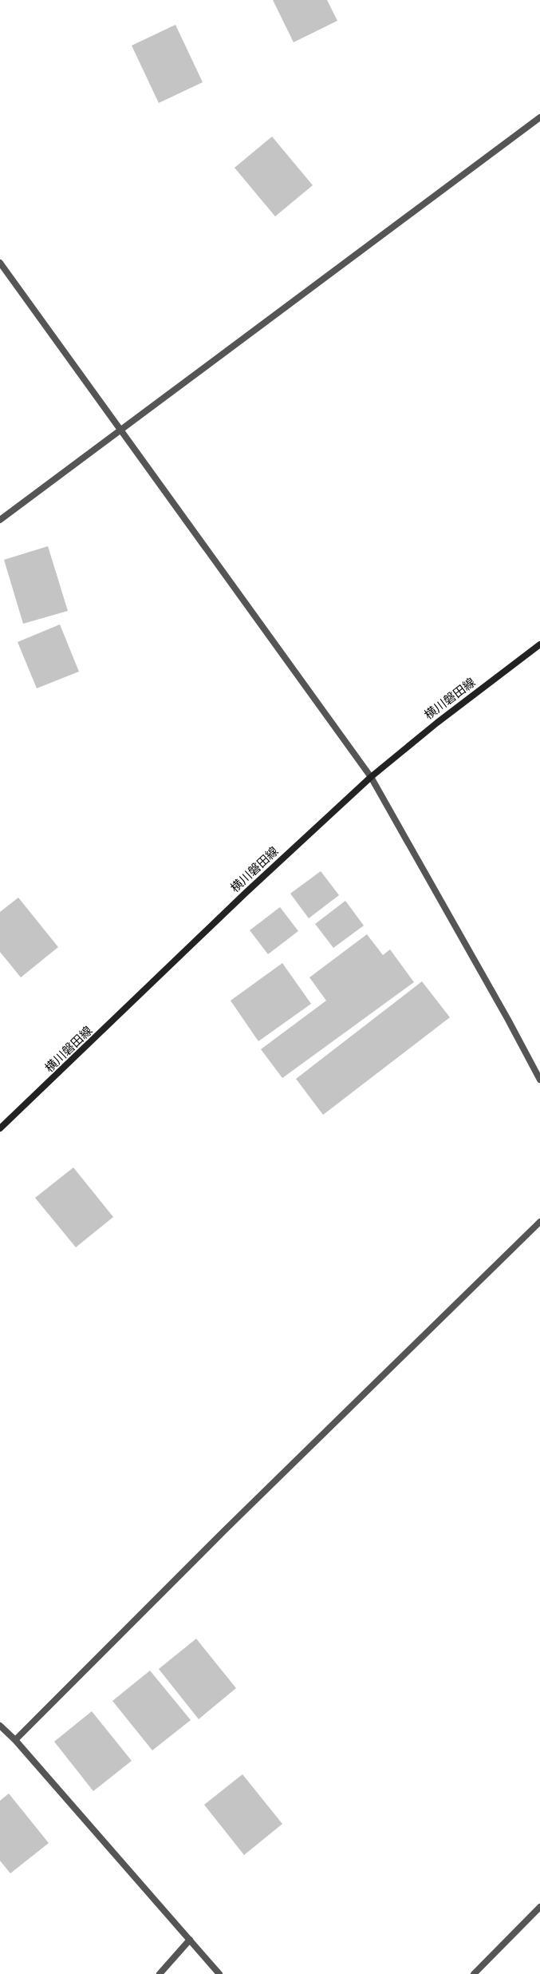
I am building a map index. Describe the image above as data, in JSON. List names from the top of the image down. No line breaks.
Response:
{"streets":{"main road":["横川磐田線"]}}
